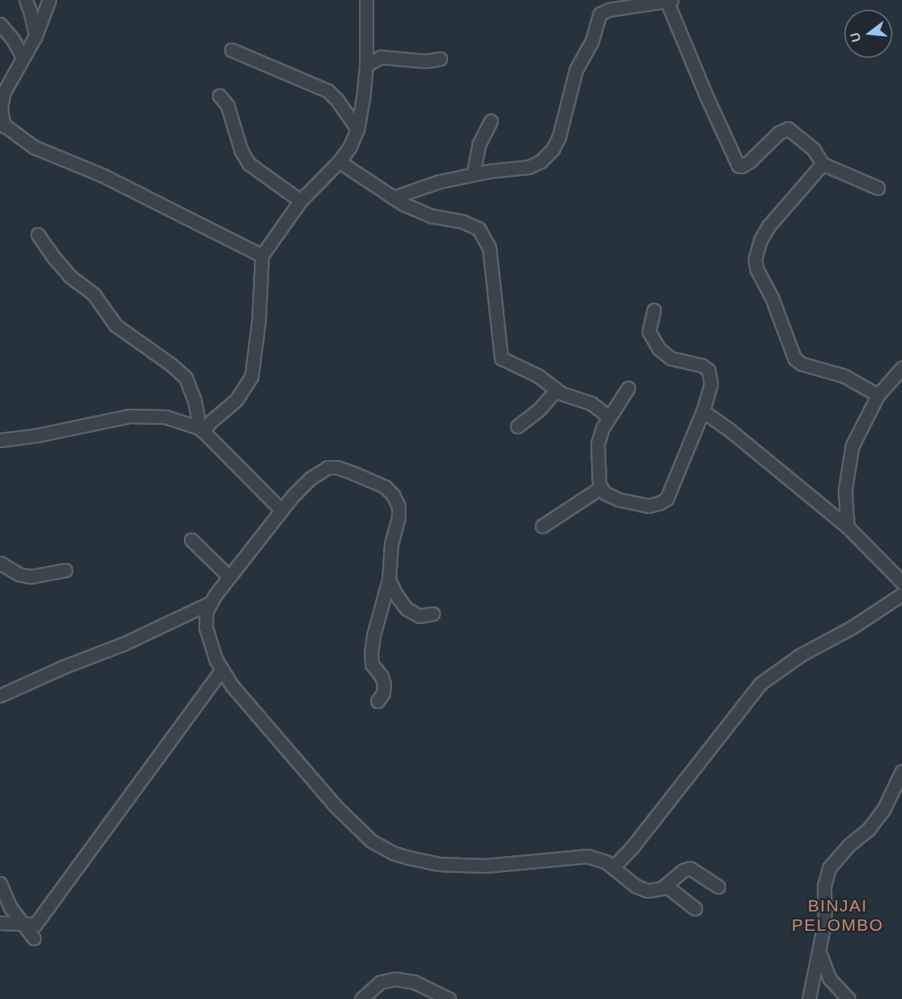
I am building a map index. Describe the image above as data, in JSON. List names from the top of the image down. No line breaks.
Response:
{"districts":["BINJAI PELOMBO"],"north":"left"}
